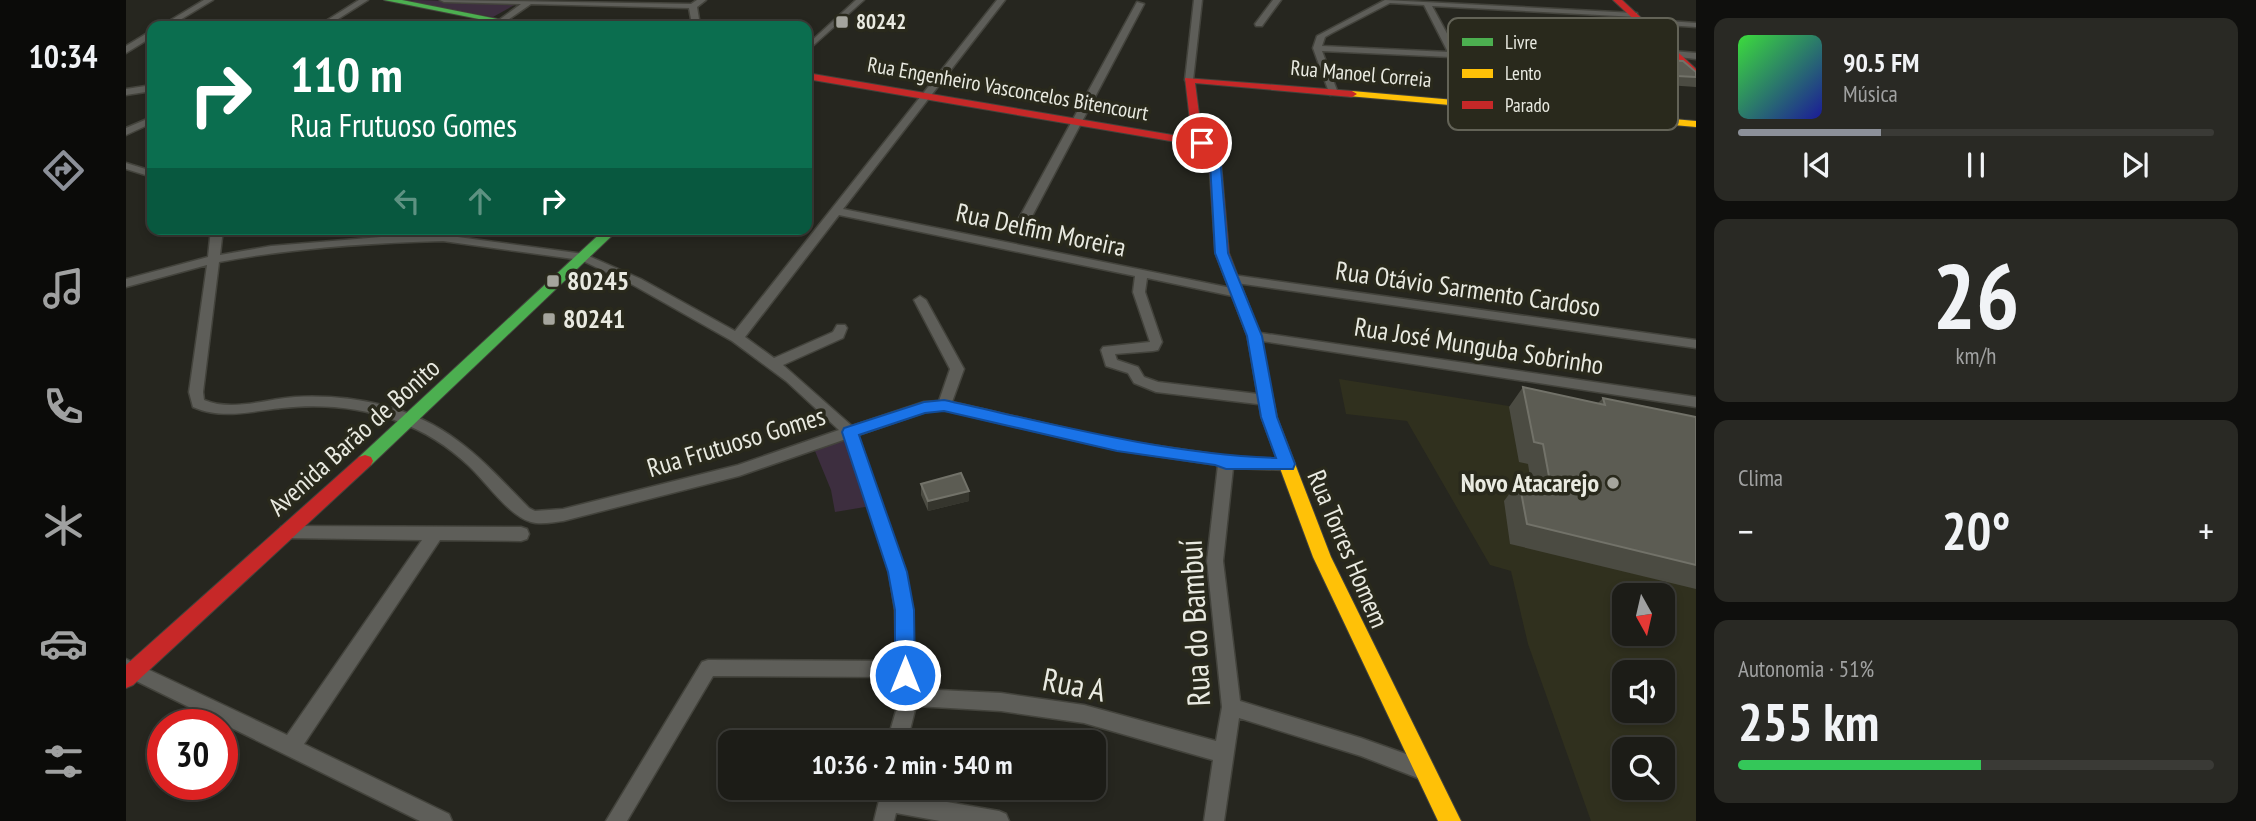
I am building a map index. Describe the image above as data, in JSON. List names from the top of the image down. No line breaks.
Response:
{"streets":{"street":["Rua Manoel Correia","Rua Engenheiro Vasconcelos Bitencourt","Rua Delfim Moreira","Rua Otávio Sarmento Cardoso","Rua José Munguba Sobrinho","Avenida Barão de Bonito","Rua Frutuoso Gomes","Rua Torres Homem","Rua do Bambuí","Rua A"]},"crossings":[["Rua Manoel Correia","Rua Torres Homem"],["Rua Engenheiro Vasconcelos Bitencourt","Rua Torres Homem"],["Rua Delfim Moreira","Rua Otávio Sarmento Cardoso"],["Rua Delfim Moreira","Rua Torres Homem"],["Rua Otávio Sarmento Cardoso","Rua Torres Homem"],["Rua José Munguba Sobrinho","Rua Torres Homem"],["Avenida Barão de Bonito","Rua Frutuoso Gomes"],["Rua Frutuoso Gomes","Rua Torres Homem"],["Rua Frutuoso Gomes","Rua do Bambuí"],["Rua do Bambuí","Rua A"]],"places":{"transit":["80242","80245","80241"],"other":["Novo Atacarejo"]},"legend":["Livre","Lento","Parado"],"north":"bottom","page":{"tabs":"10:34","turn":["110 m","Rua Frutuoso Gomes"],"song":["90.5 FM","Música"],"tile":[["26","km/h"],"Clima",["Autonomia · 51%","255 km"]],"heat":["−","20°","+"],"limit":"30","trip":"10:36 · 2 min · 540 m"}}
